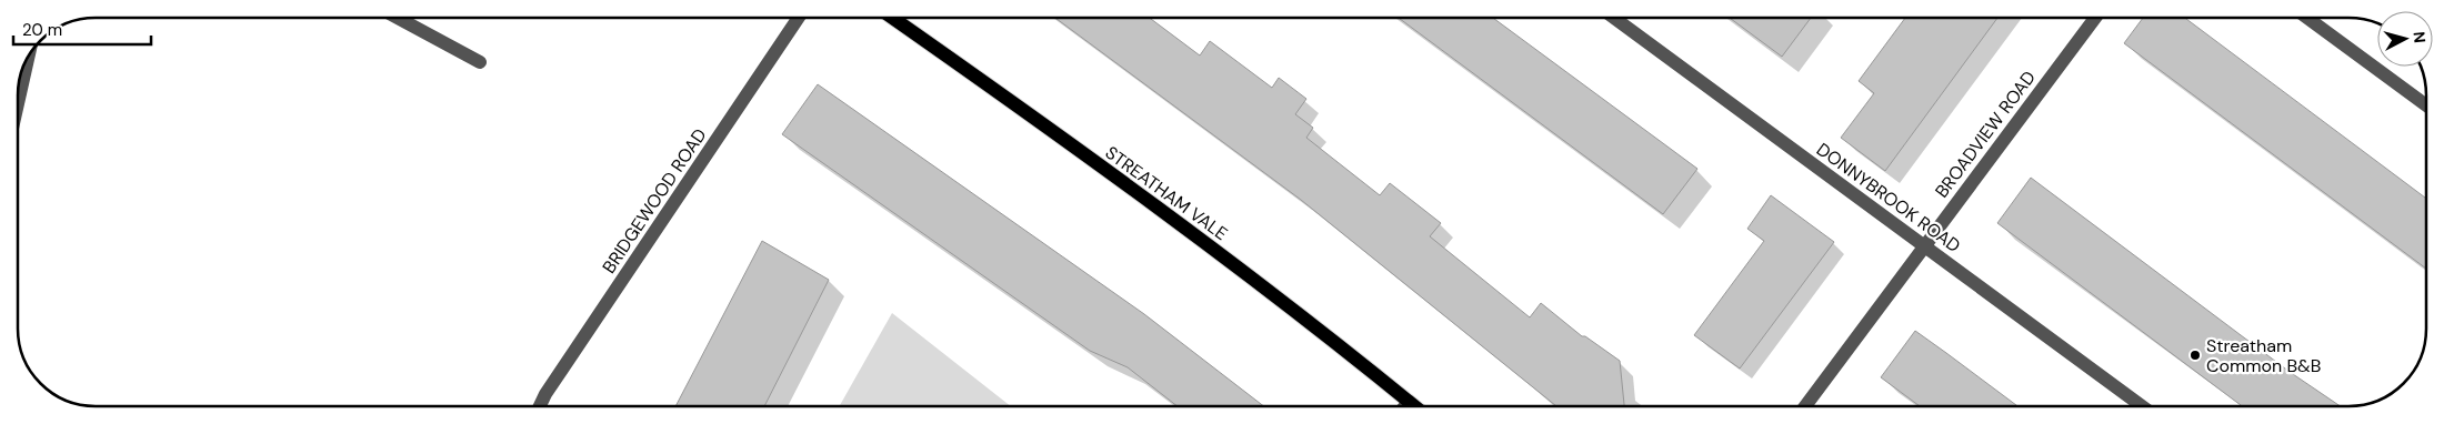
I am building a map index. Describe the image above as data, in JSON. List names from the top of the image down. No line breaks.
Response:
{"streets":{"main road":["STREATHAM VALE"],"street":["BROADVIEW ROAD","DONNYBROOK ROAD","BRIDGEWOOD ROAD"]},"crossings":[["BROADVIEW ROAD","DONNYBROOK ROAD"]],"places":["Streatham Common B&B"],"scale_bar":"20 m","north":"right"}
